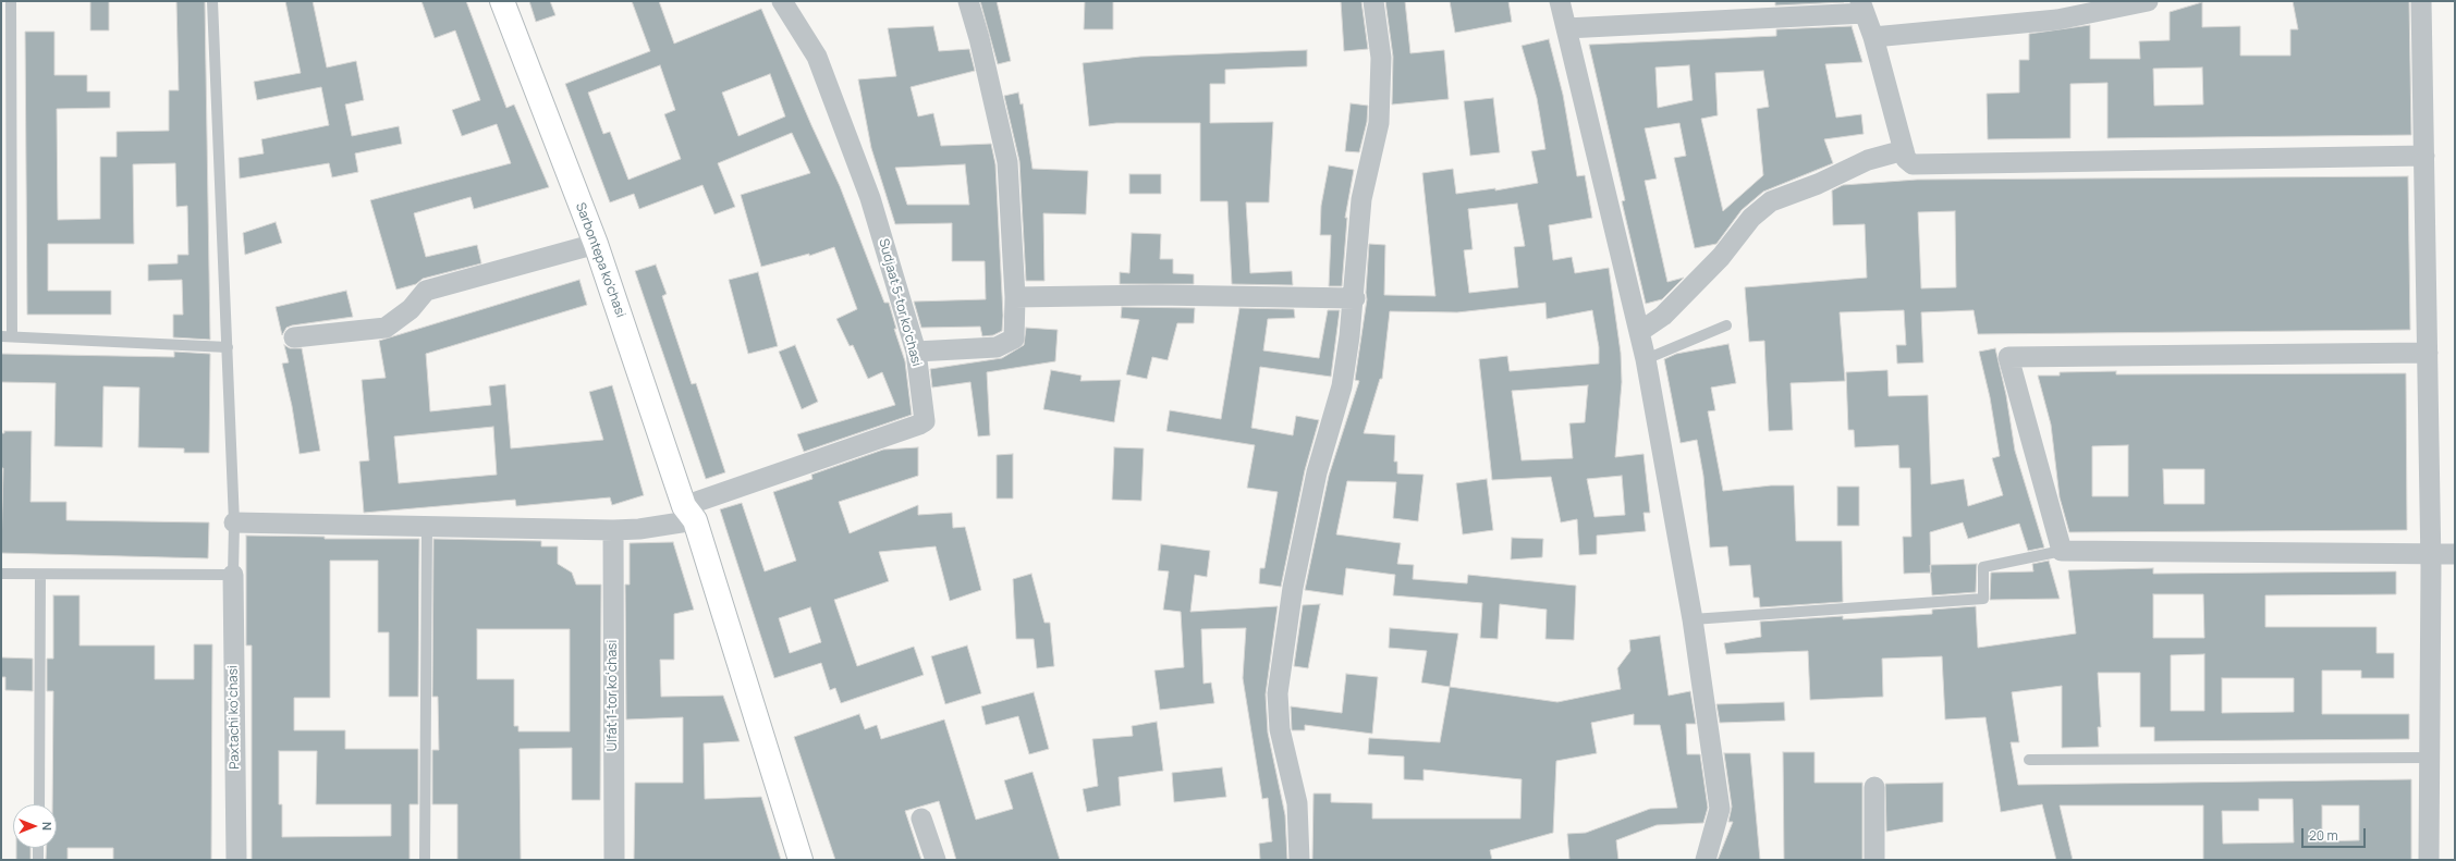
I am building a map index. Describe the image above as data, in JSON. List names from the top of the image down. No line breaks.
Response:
{"streets":{"street":["Sarbontepa ko'chasi","Sudjaat 5-tor koʻchasi","Ulfat 1-tor koʻchasi","Paxtachi koʻchasi"]},"crossings":[["Sarbontepa ko'chasi","Sudjaat 5-tor koʻchasi"]],"scale_bar":"20 m","north":"right"}
